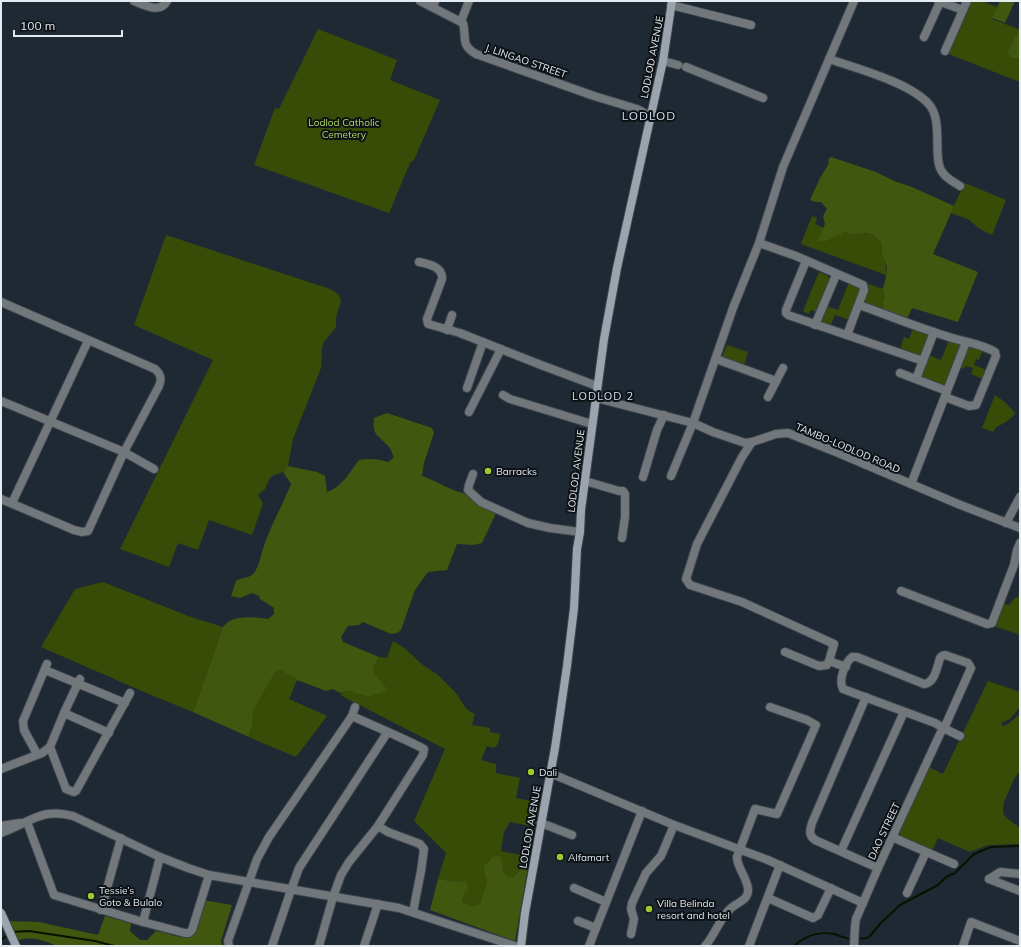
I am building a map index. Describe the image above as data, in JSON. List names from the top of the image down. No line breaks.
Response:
{"streets":{"main road":["LODLOD AVENUE"],"street":["J. LINGAO STREET","TAMBO-LODLOD ROAD","DAO STREET"]},"crossings":[["LODLOD AVENUE","J. LINGAO STREET"],["LODLOD AVENUE","TAMBO-LODLOD ROAD"]],"districts":["LODLOD","LODLOD 2"],"parks":["Lodlod Catholic Cemetery"],"places":["Barracks","Dali","Alfamart","Tessie’s Goto & Bulalo","Villa Belinda resort and hotel"],"scale_bar":"100 m"}
